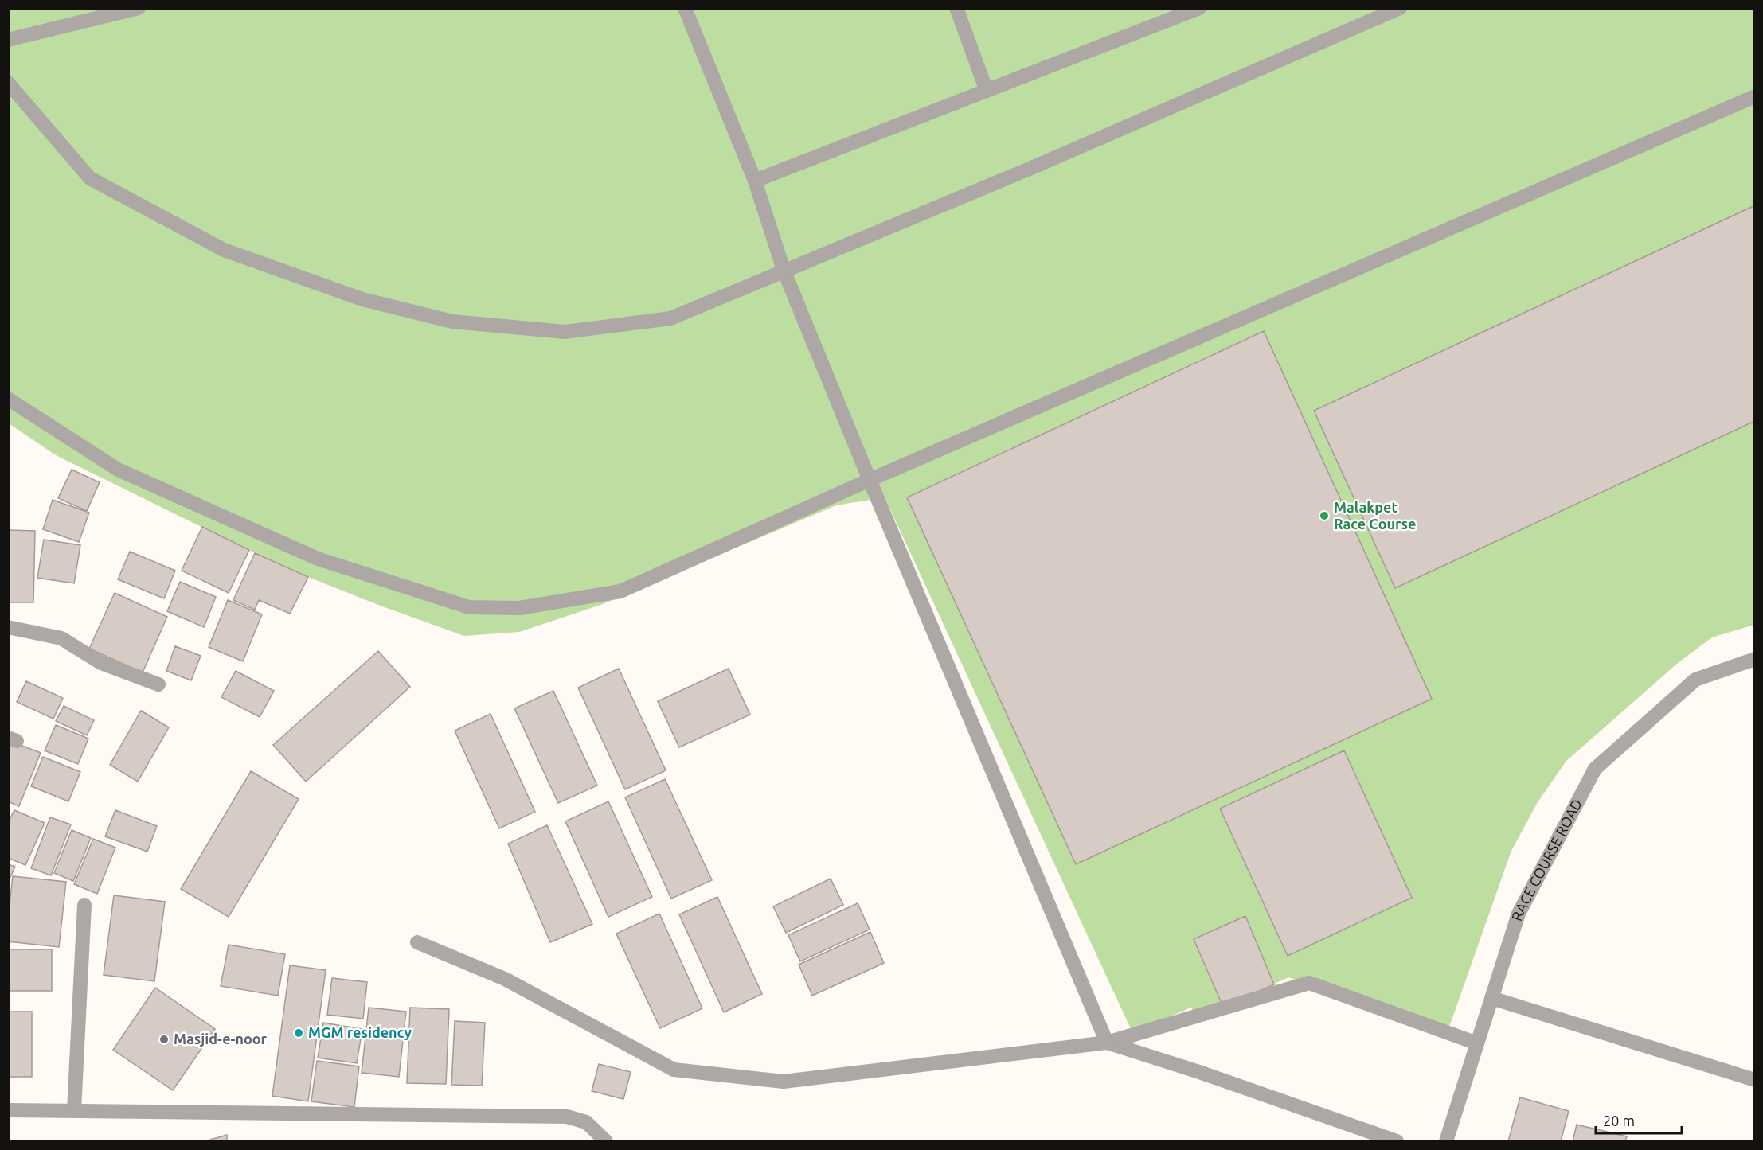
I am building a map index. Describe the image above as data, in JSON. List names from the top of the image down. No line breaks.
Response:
{"streets":{"street":["RACE COURSE ROAD"]},"places":["Malakpet Race Course","MGM residency","Masjid-e-noor"],"scale_bar":"20 m"}
